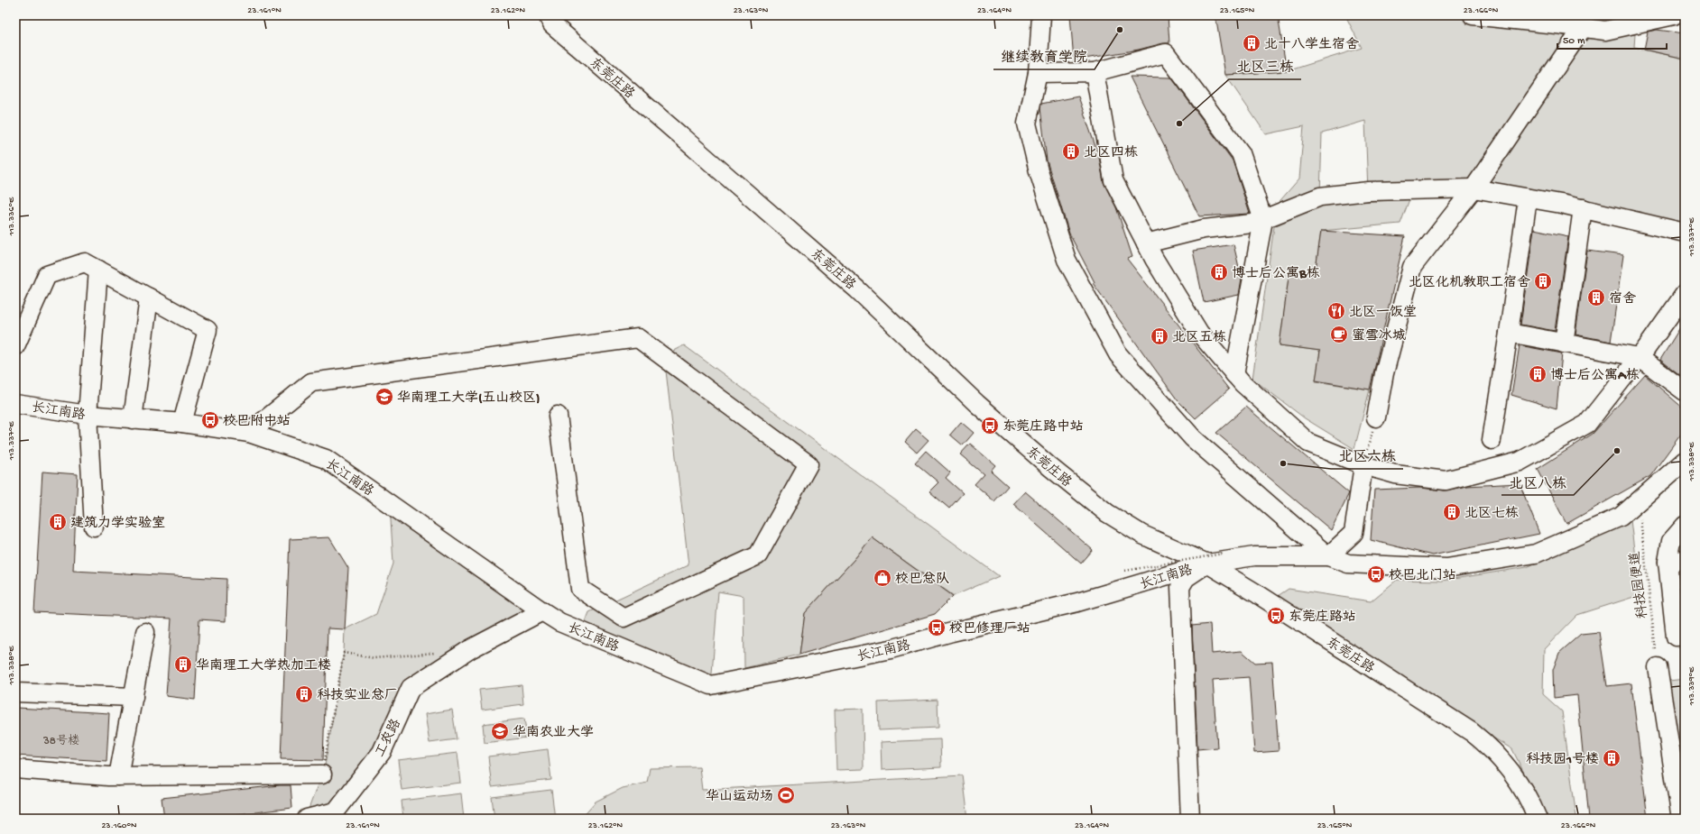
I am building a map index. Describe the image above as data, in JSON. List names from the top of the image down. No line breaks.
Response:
{"streets":{"street":["东莞庄路","长江南路","工农路"],"path":["科技园便道"]},"crossings":[["东莞庄路","长江南路"],["长江南路","工农路"]],"places":{"other":["继续教育学院","北区三栋","北区八栋","北区六栋"],"building":["北十八学生宿舍","北区四栋","博士后公寓B栋","北区化机教职工宿舍","宿舍","北区五栋","博士后公寓A栋","北区七栋","建筑力学实验室","华南理工大学热加工楼","科技实业总厂","科技园1号楼"],"restaurant":["北区一饭堂"],"cafe":["蜜雪冰城"],"school or university":["华南理工大学(五山校区)","华南农业大学"],"bus stop":["校巴附中站","东莞庄路中站","校巴北门站","东莞庄路站","校巴修理厂站"],"shop":["校巴总队"],"sports":["华山运动场"]},"house_numbers":["38号楼"],"scale_bar":"50 m","coordinates":["23.161°N","23.162°N","23.163°N","23.164°N","23.165°N","23.166°N","113.336°E","113.337°E","113.338°E","113.339°E","23.160°N"]}
